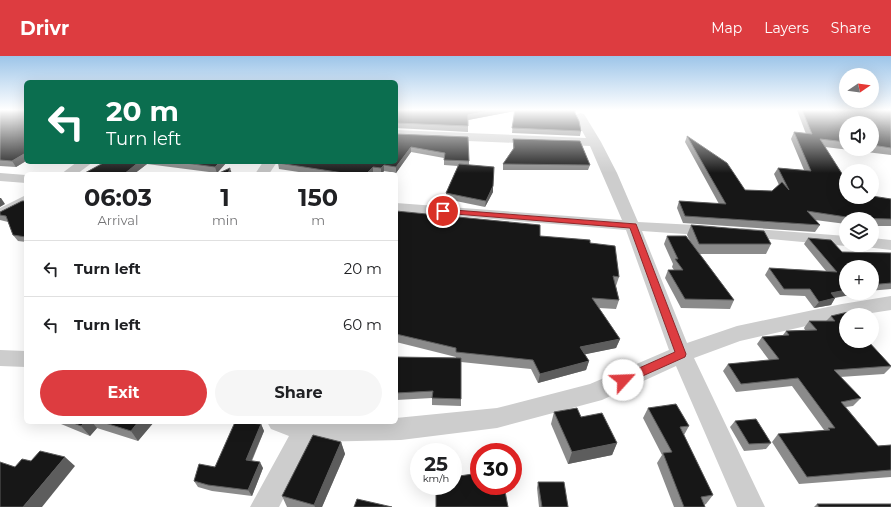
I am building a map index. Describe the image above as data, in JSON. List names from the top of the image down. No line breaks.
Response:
{"north":"right","page":{"header":"Drivr","nav":["Map","Layers","Share"],"map_buttons":["+","−"],"turn":["20 m","Turn left"],"eta":["06:03","Arrival","1","min","150","m"],"list":[{"name":"Turn left","value":"20 m"},{"name":"Turn left","value":"60 m"}],"buttons":["Exit","Share"],"speed":"25 km/h","limit":"30"}}
